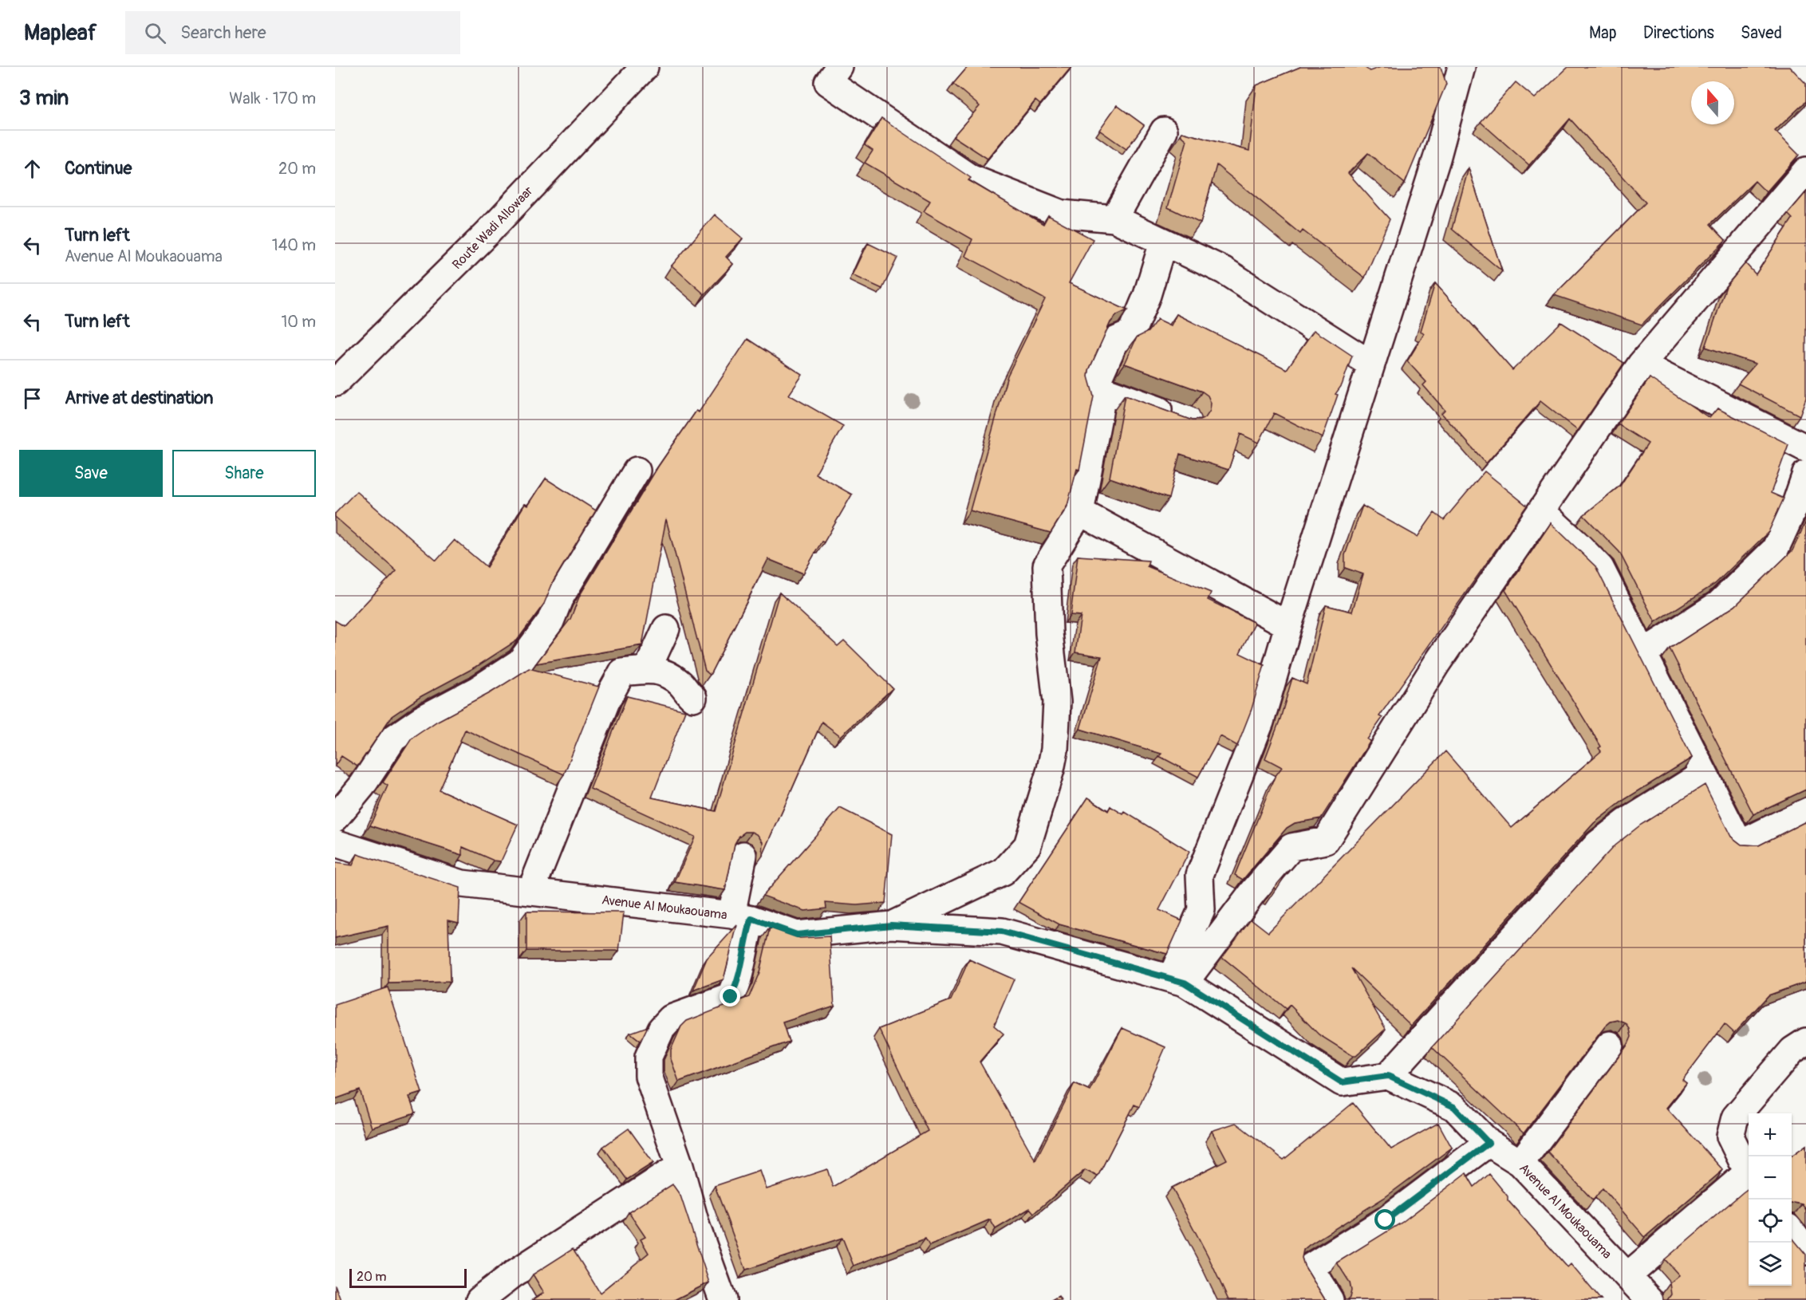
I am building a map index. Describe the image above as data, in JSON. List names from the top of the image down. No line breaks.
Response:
{"streets":{"street":["Route Wadi Allowaar","Avenue Al Moukaouama"]},"scale_bar":"20 m","north":"top","page":{"header":"Mapleaf","search":"Search here","nav":["Map","Directions","Saved"],"heading":["3 min","Walk · 170 m"],"list":[["Continue","20 m"],["Turn left","Avenue Al Moukaouama","140 m"],["Turn left","10 m"],"Arrive at destination"],"buttons":["Save","Share"],"map_buttons":["+","−"],"scale":"20 m"}}
